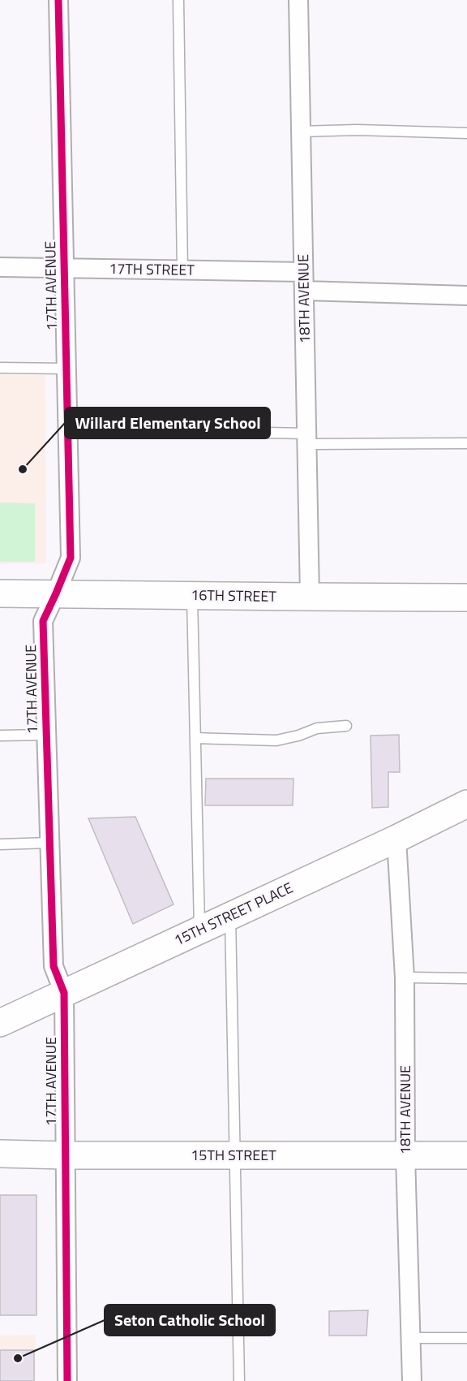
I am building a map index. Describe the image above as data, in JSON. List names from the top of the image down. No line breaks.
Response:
{"streets":{"street":["17TH STREET","17TH AVENUE","18TH AVENUE","16TH STREET","15TH STREET PLACE","15TH STREET"]},"crossings":[["17TH STREET","17TH AVENUE"],["17TH STREET","18TH AVENUE"],["17TH AVENUE","16TH STREET"],["17TH AVENUE","15TH STREET PLACE"],["17TH AVENUE","15TH STREET"],["18TH AVENUE","16TH STREET"],["18TH AVENUE","15TH STREET PLACE"],["18TH AVENUE","15TH STREET"]],"places":["Willard Elementary School","Seton Catholic School"]}
